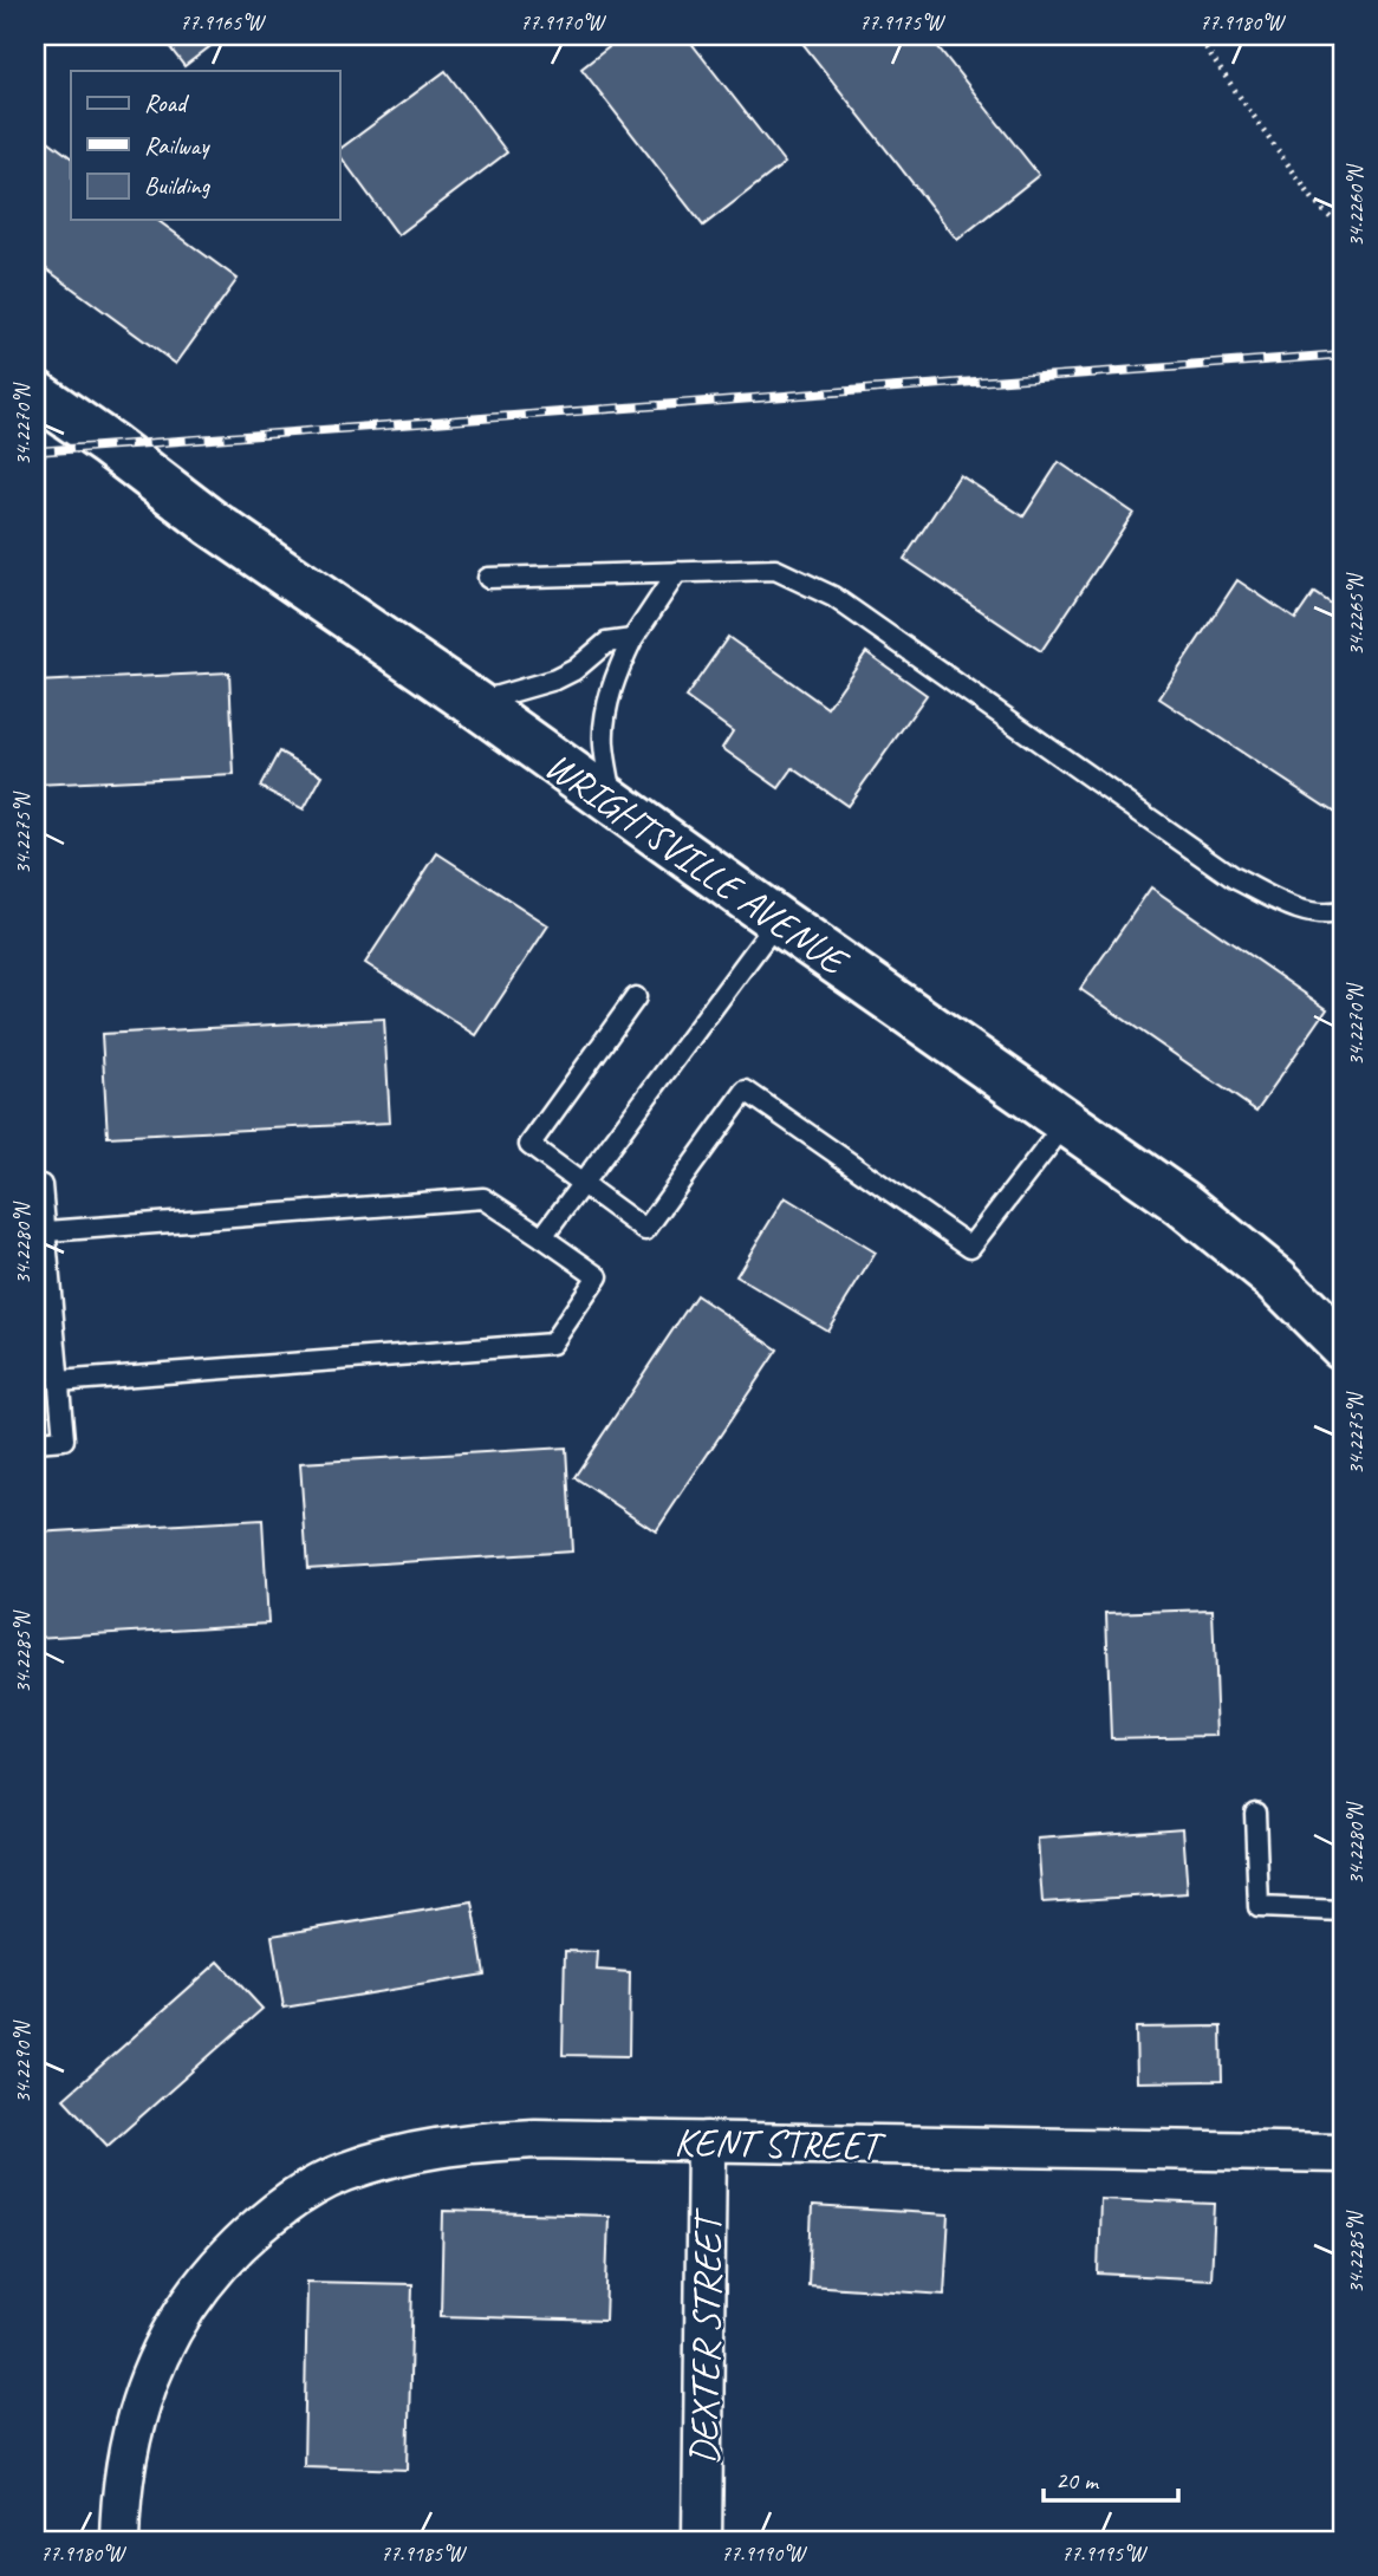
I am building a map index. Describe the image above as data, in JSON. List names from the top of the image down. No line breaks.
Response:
{"streets":{"street":["WRIGHTSVILLE AVENUE","KENT STREET","DEXTER STREET"]},"crossings":[["KENT STREET","DEXTER STREET"]],"legend":["Road","Railway","Building"],"scale_bar":"20 m","coordinates":["77.9165°W","77.9170°W","77.9175°W","77.9180°W","34.2260°N","34.2270°N","34.2265°N","34.2275°N","34.2280°N","34.2285°N","34.2290°N","77.9185°W","77.9190°W","77.9195°W"]}
